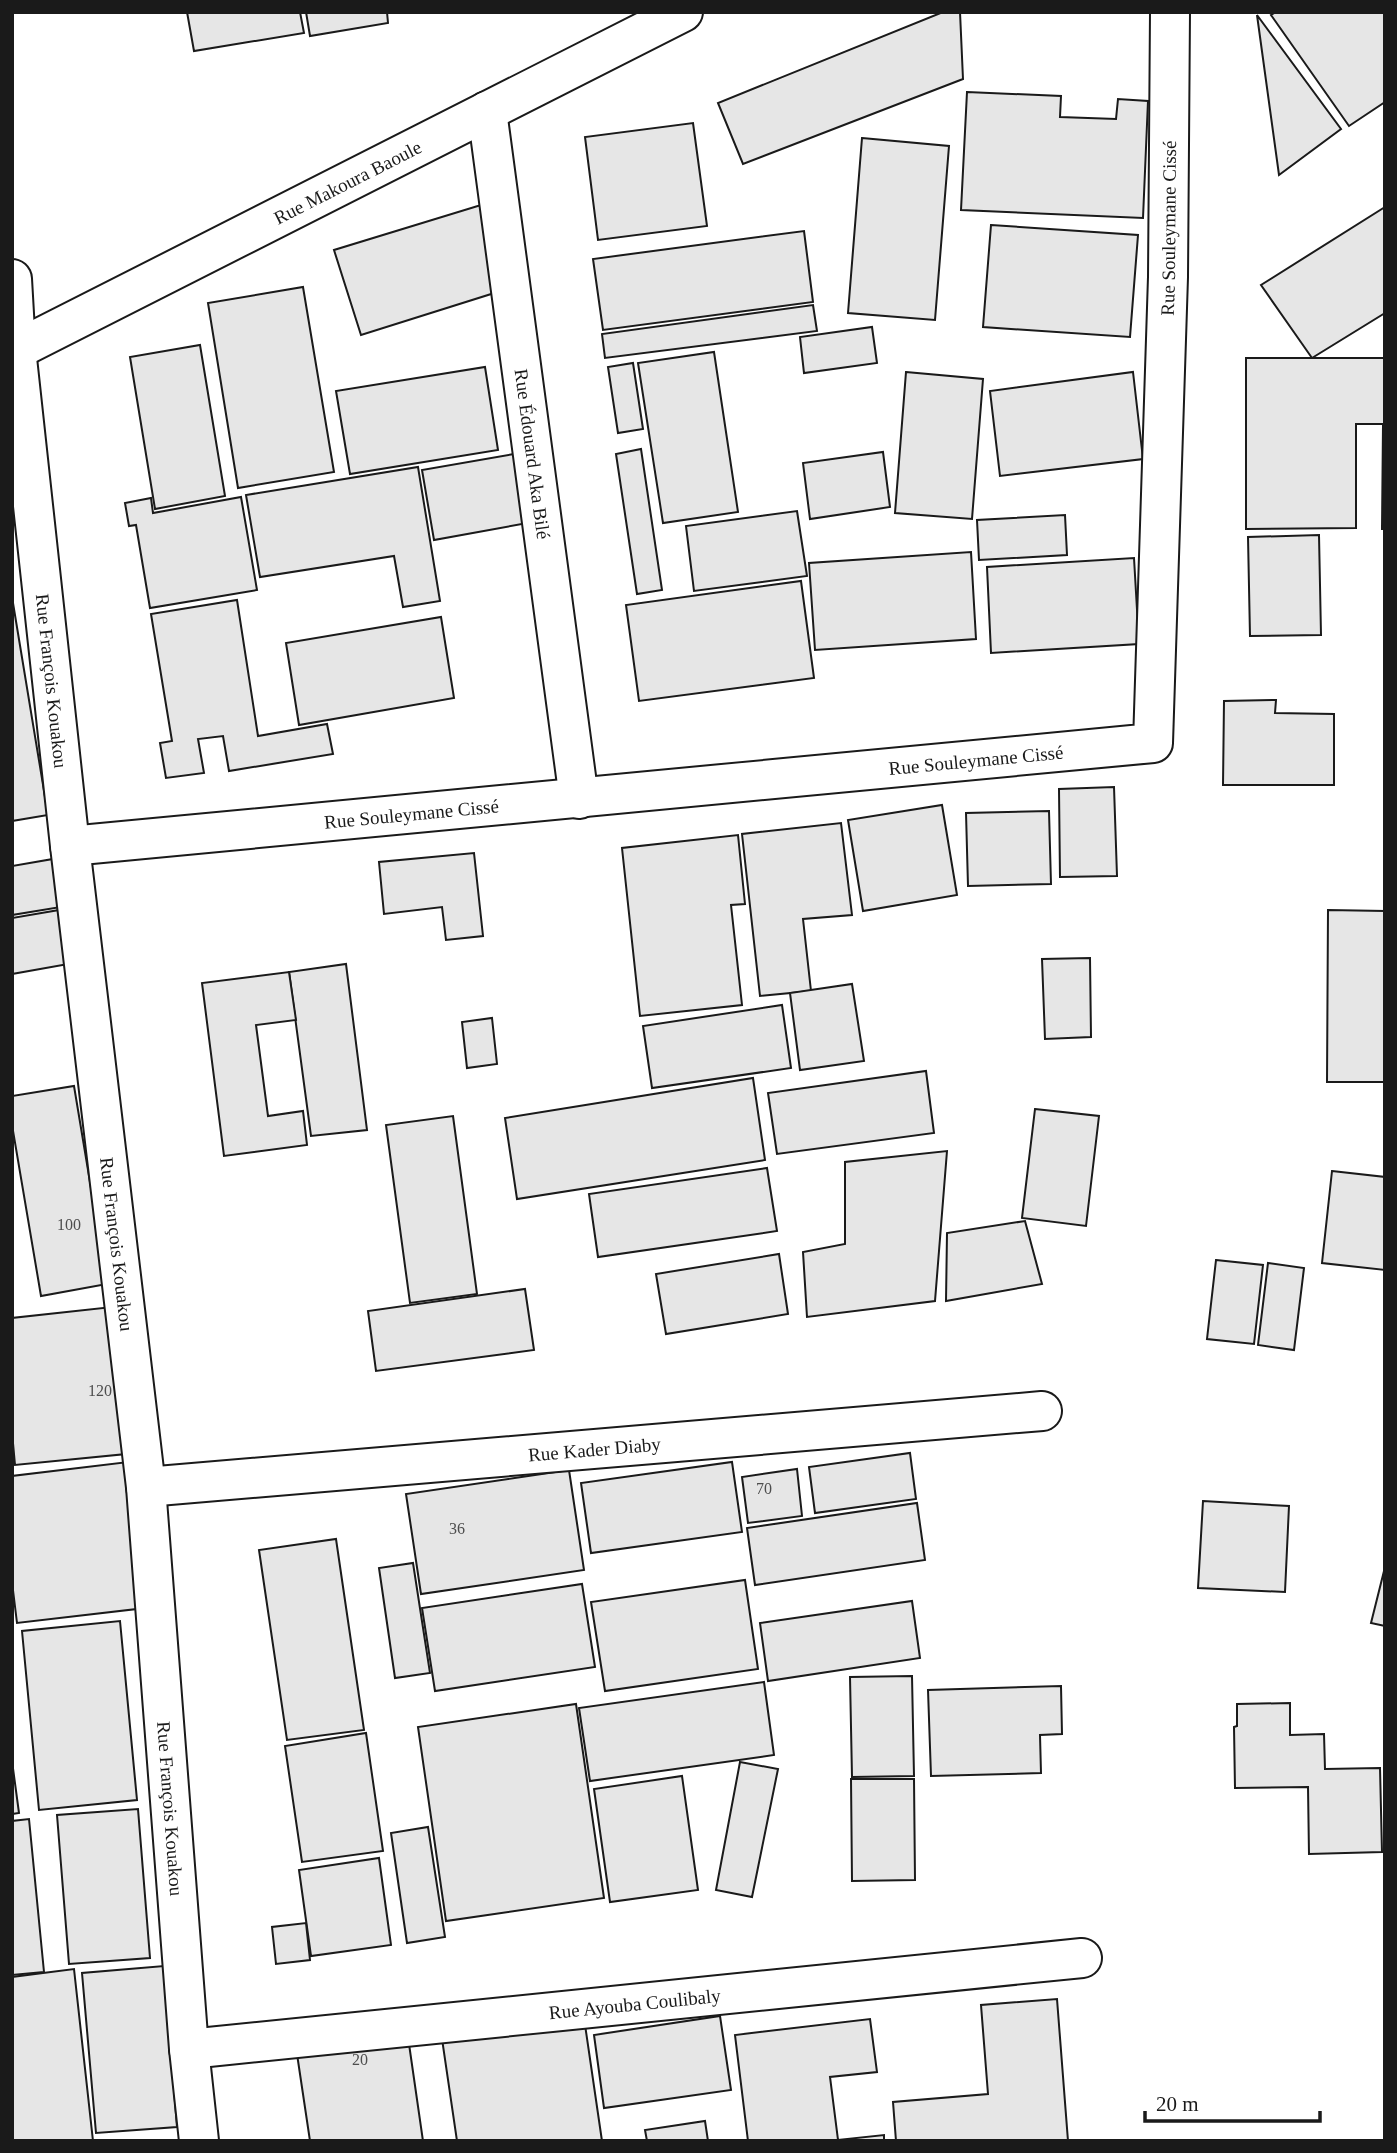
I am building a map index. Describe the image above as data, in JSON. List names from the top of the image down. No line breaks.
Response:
{"streets":{"street":["Rue Makoura Baoule","Rue Souleymane Cissé","Rue Édouard Aka Bilé","Rue François Kouakou","Rue Kader Diaby","Rue Ayouba Coulibaly"]},"crossings":[["Rue Makoura Baoule","Rue Édouard Aka Bilé"],["Rue Makoura Baoule","Rue François Kouakou"],["Rue Souleymane Cissé","Rue Édouard Aka Bilé"],["Rue Souleymane Cissé","Rue François Kouakou"],["Rue François Kouakou","Rue Kader Diaby"],["Rue François Kouakou","Rue Ayouba Coulibaly"]],"house_numbers":["100","120","70","36","20"],"scale_bar":"20 m"}
